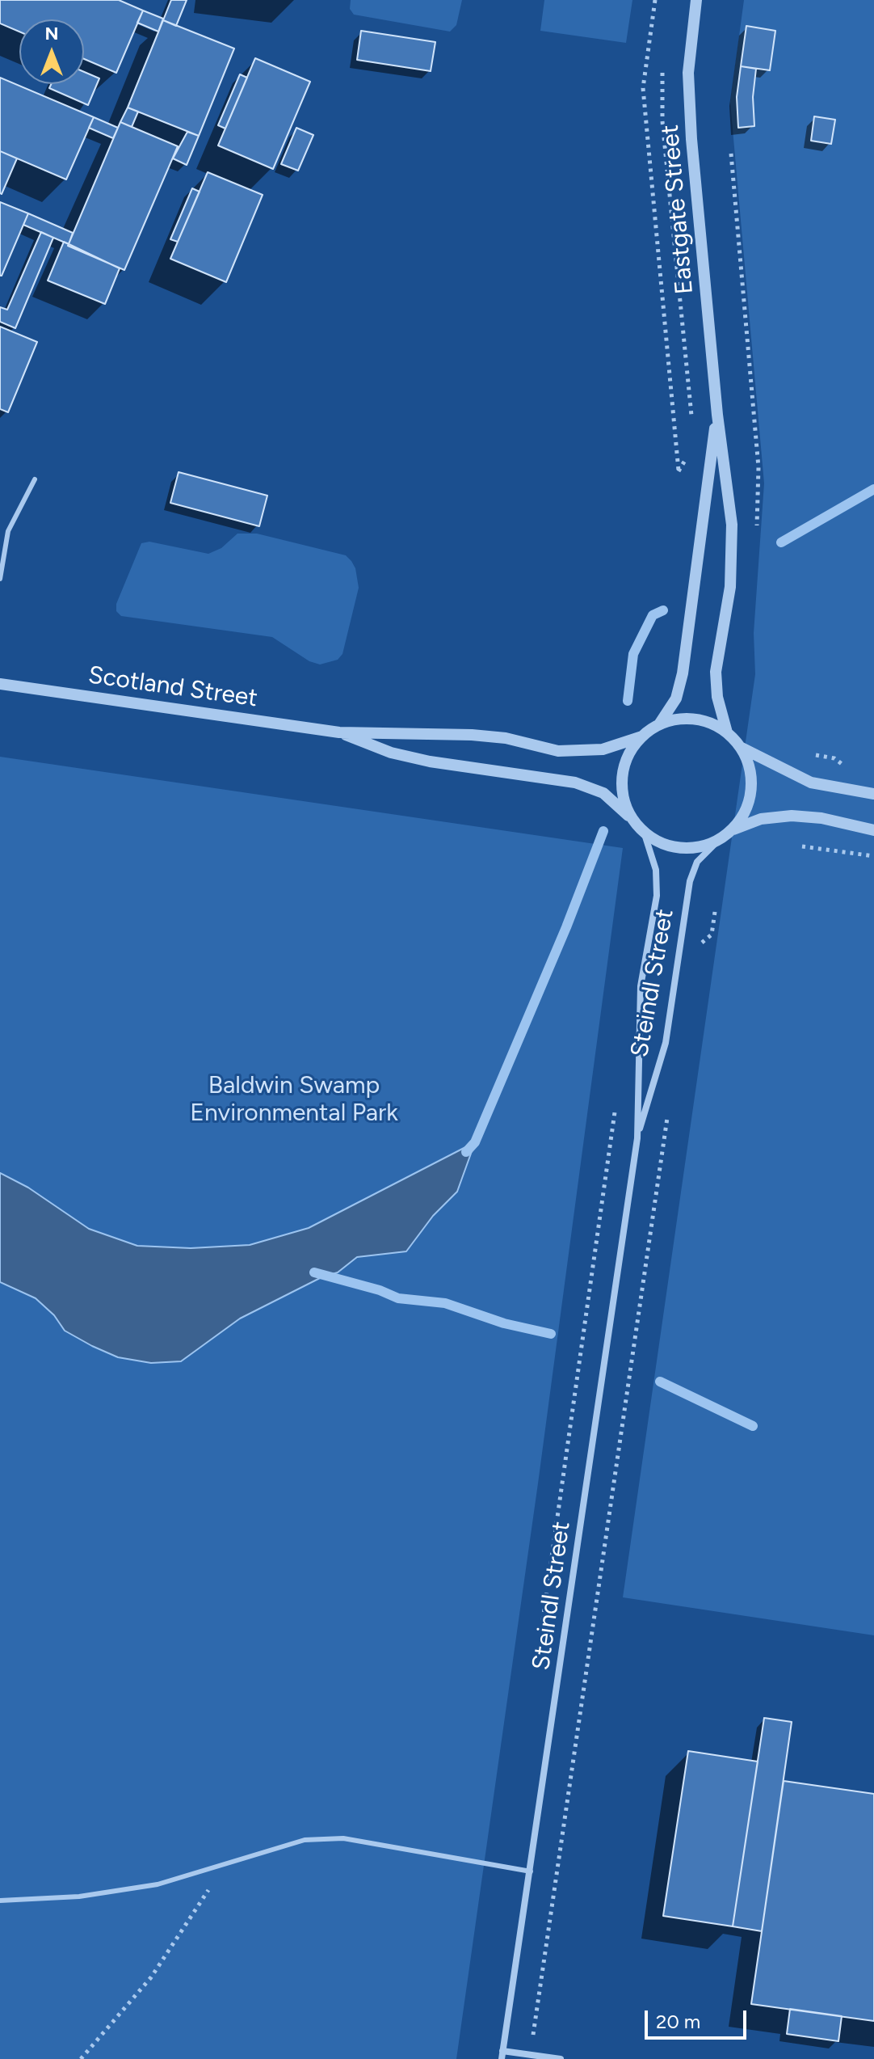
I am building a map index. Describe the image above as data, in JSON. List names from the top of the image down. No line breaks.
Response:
{"streets":{"street":["Eastgate Street","Scotland Street","Steindl Street"]},"crossings":[["Eastgate Street","Scotland Street"],["Eastgate Street","Steindl Street"],["Scotland Street","Steindl Street"]],"parks":["Baldwin Swamp Environmental Park"],"scale_bar":"20 m","north":"top"}
